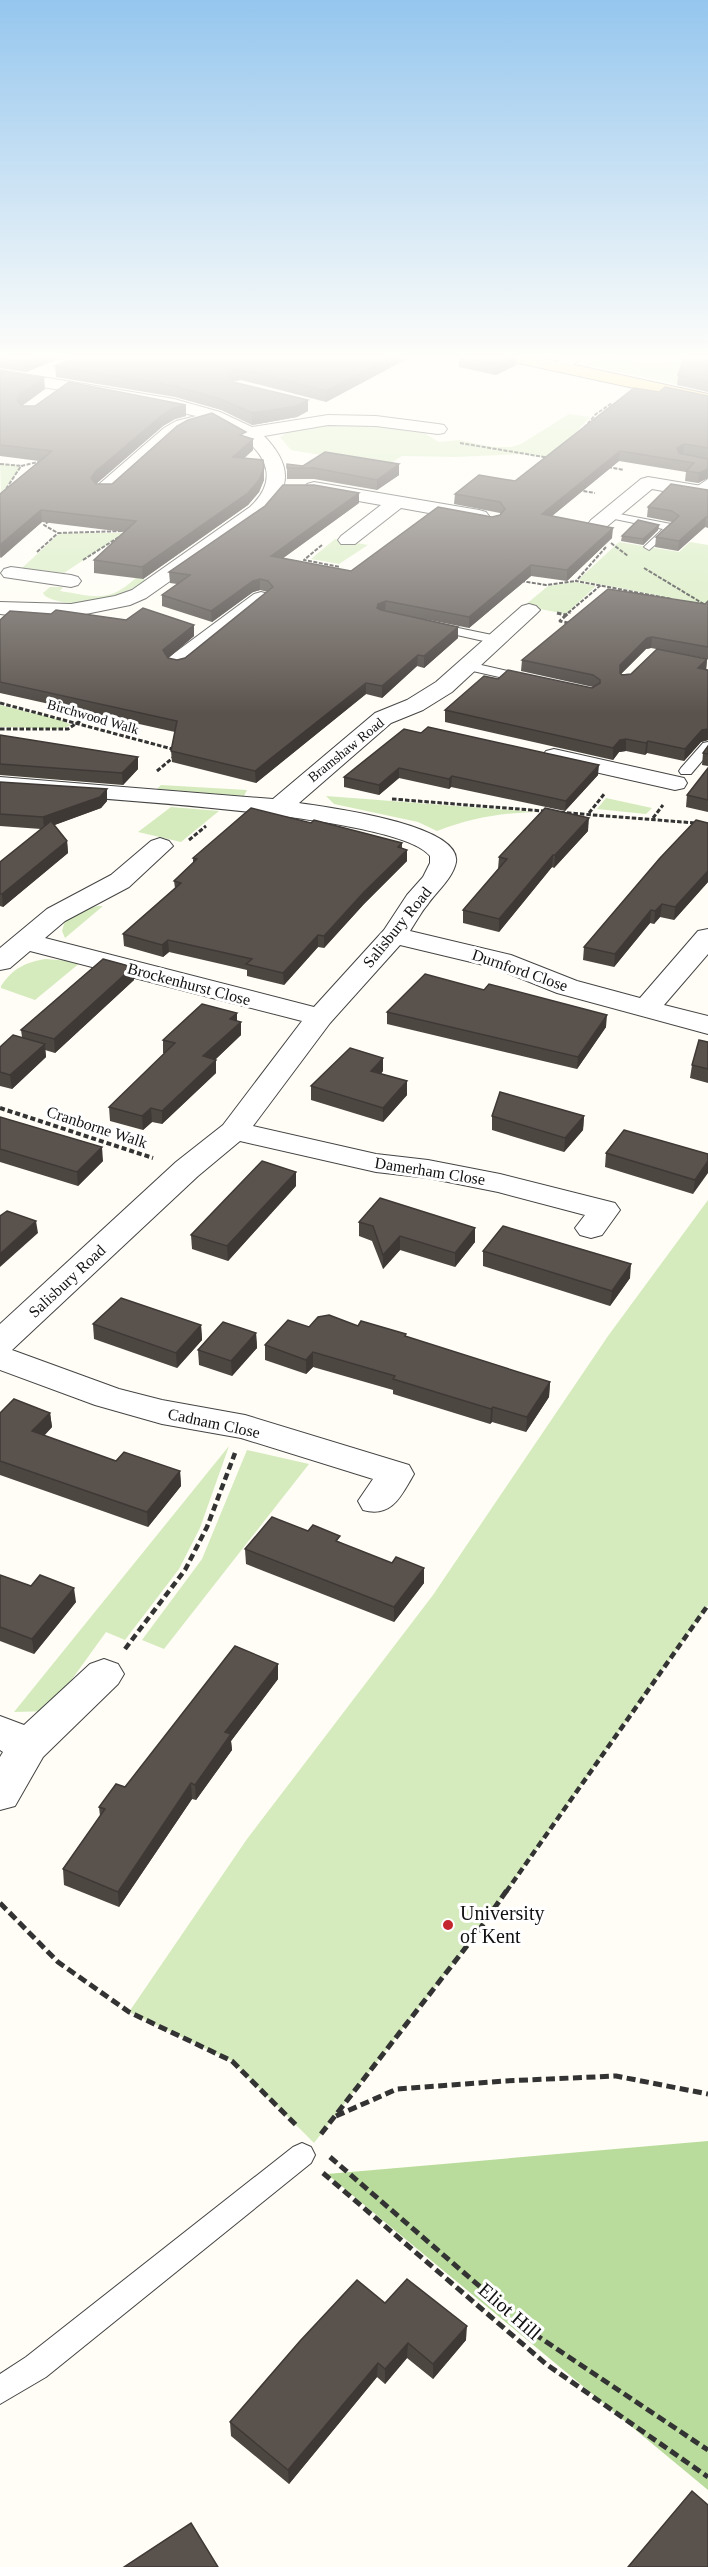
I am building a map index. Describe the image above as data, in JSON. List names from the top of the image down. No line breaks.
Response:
{"streets":{"street":["Bramshaw Road","Salisbury Road","Durnford Close","Brockenhurst Close","Damerham Close","Cadnam Close"],"path":["Birchwood Walk","Cranborne Walk","Eliot Hill"]},"crossings":[["Bramshaw Road","Salisbury Road"],["Salisbury Road","Durnford Close"],["Salisbury Road","Brockenhurst Close"],["Salisbury Road","Cranborne Walk"],["Salisbury Road","Damerham Close"]],"places":["University of Kent"]}
